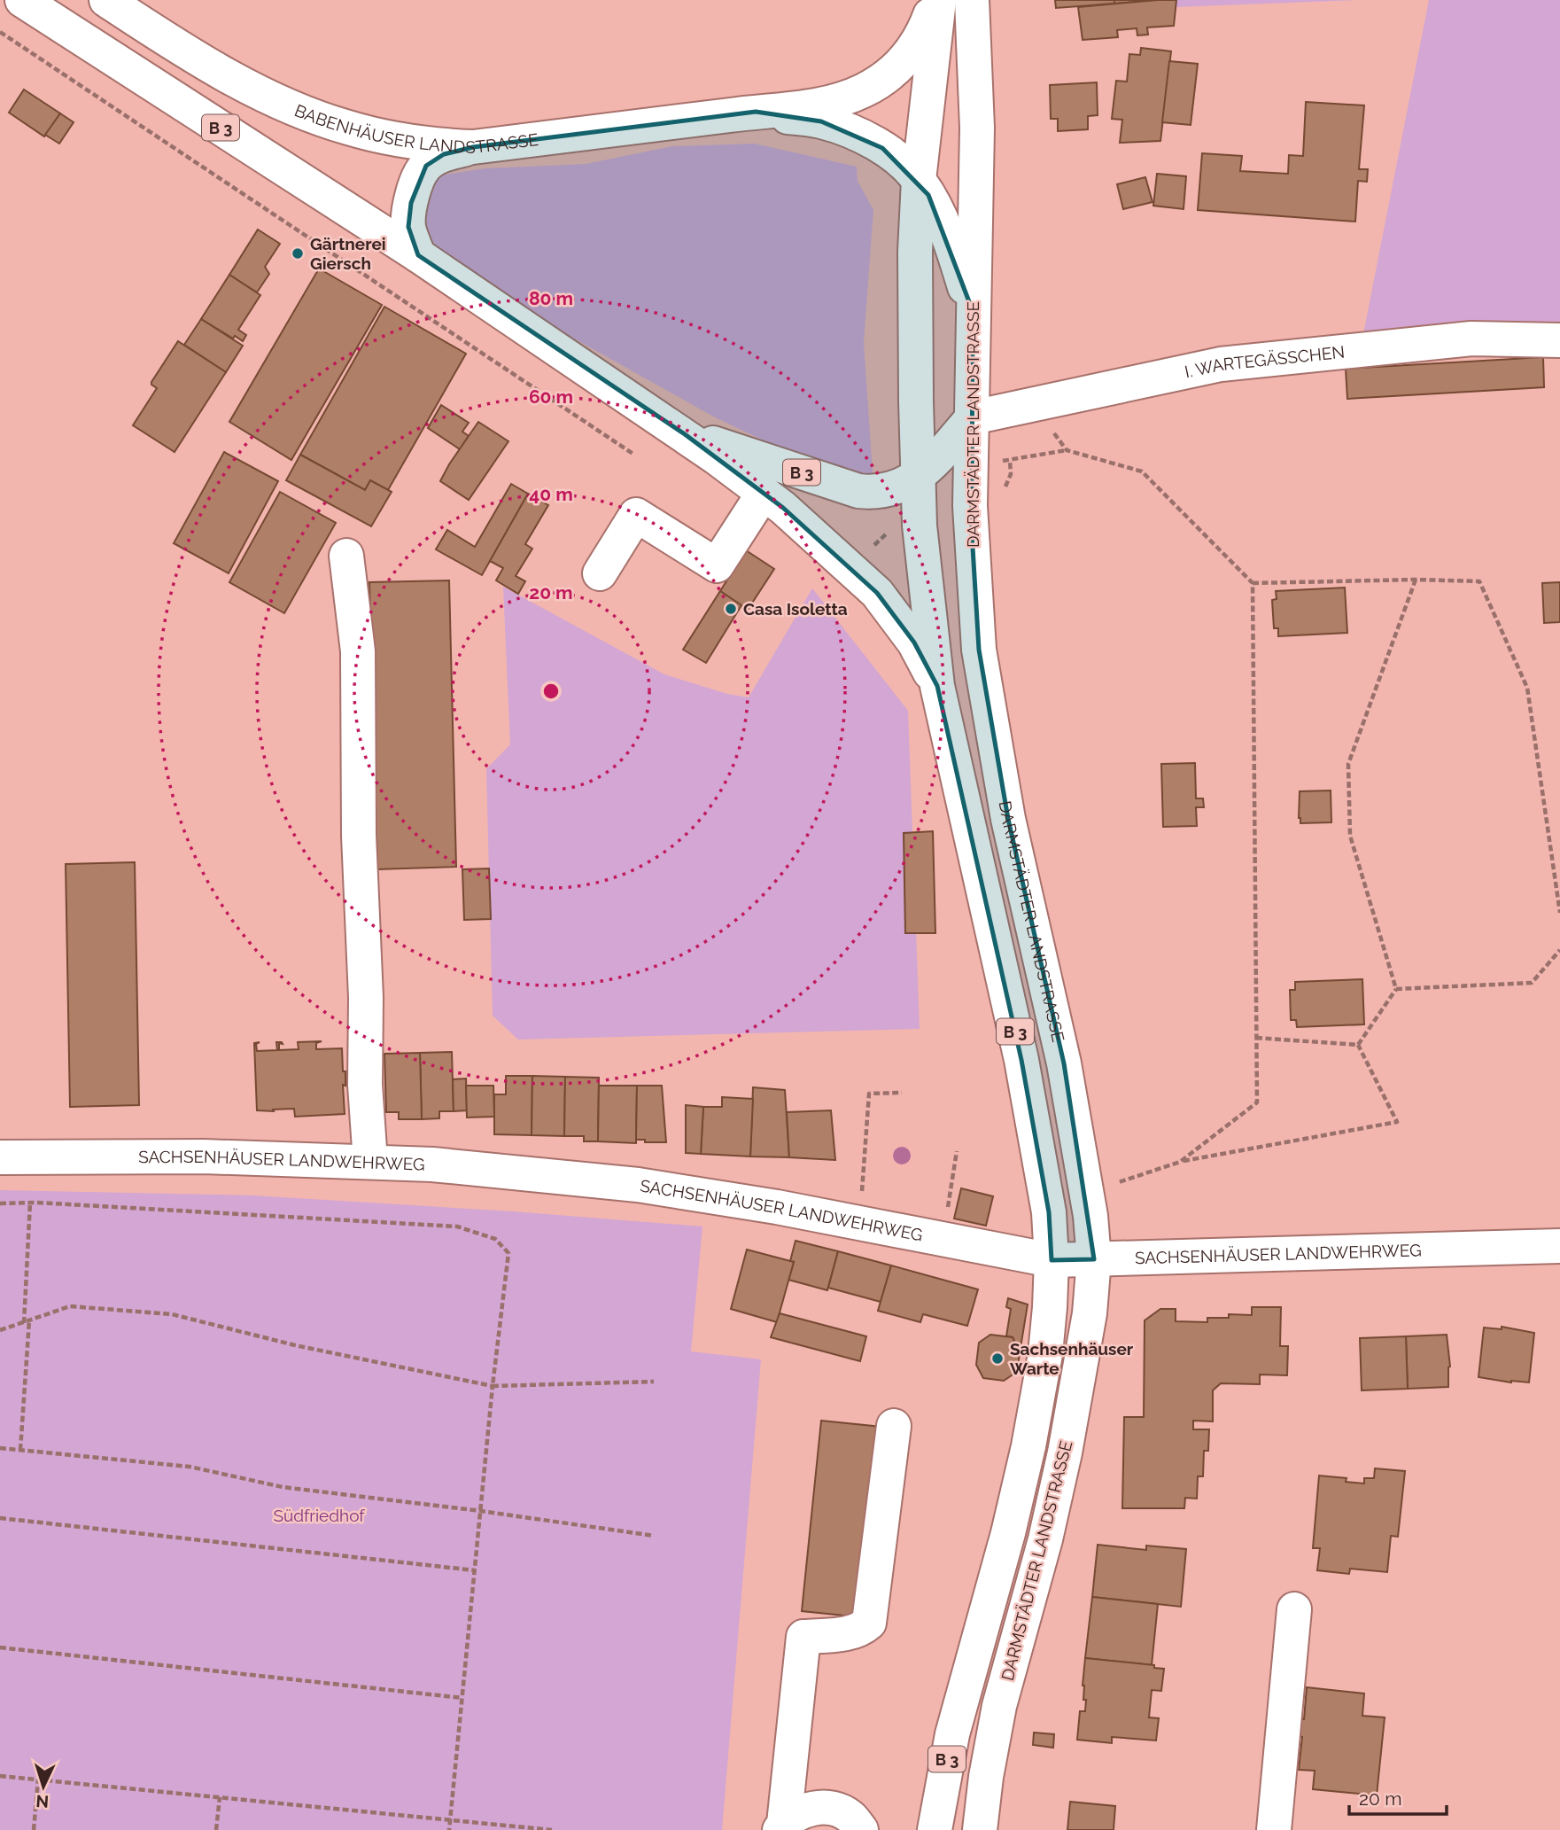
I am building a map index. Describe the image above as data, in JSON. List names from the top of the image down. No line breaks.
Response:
{"streets":{"main road":["BABENHÄUSER LANDSTRASSE","B 3","I. WARTEGÄSSCHEN","DARMSTÄDTER LANDSTRASSE","SACHSENHÄUSER LANDWEHRWEG"]},"crossings":[["BABENHÄUSER LANDSTRASSE","B 3"],["BABENHÄUSER LANDSTRASSE","DARMSTÄDTER LANDSTRASSE"],["B 3","I. WARTEGÄSSCHEN"],["B 3","DARMSTÄDTER LANDSTRASSE"],["I. WARTEGÄSSCHEN","DARMSTÄDTER LANDSTRASSE"],["DARMSTÄDTER LANDSTRASSE","SACHSENHÄUSER LANDWEHRWEG"]],"parks":["Südfriedhof"],"places":["Gärtnerei Giersch","Casa Isoletta","Sachsenhäuser Warte"],"scale_bar":"20 m","north":"bottom","rings":["80 m","60 m","40 m","20 m"]}
